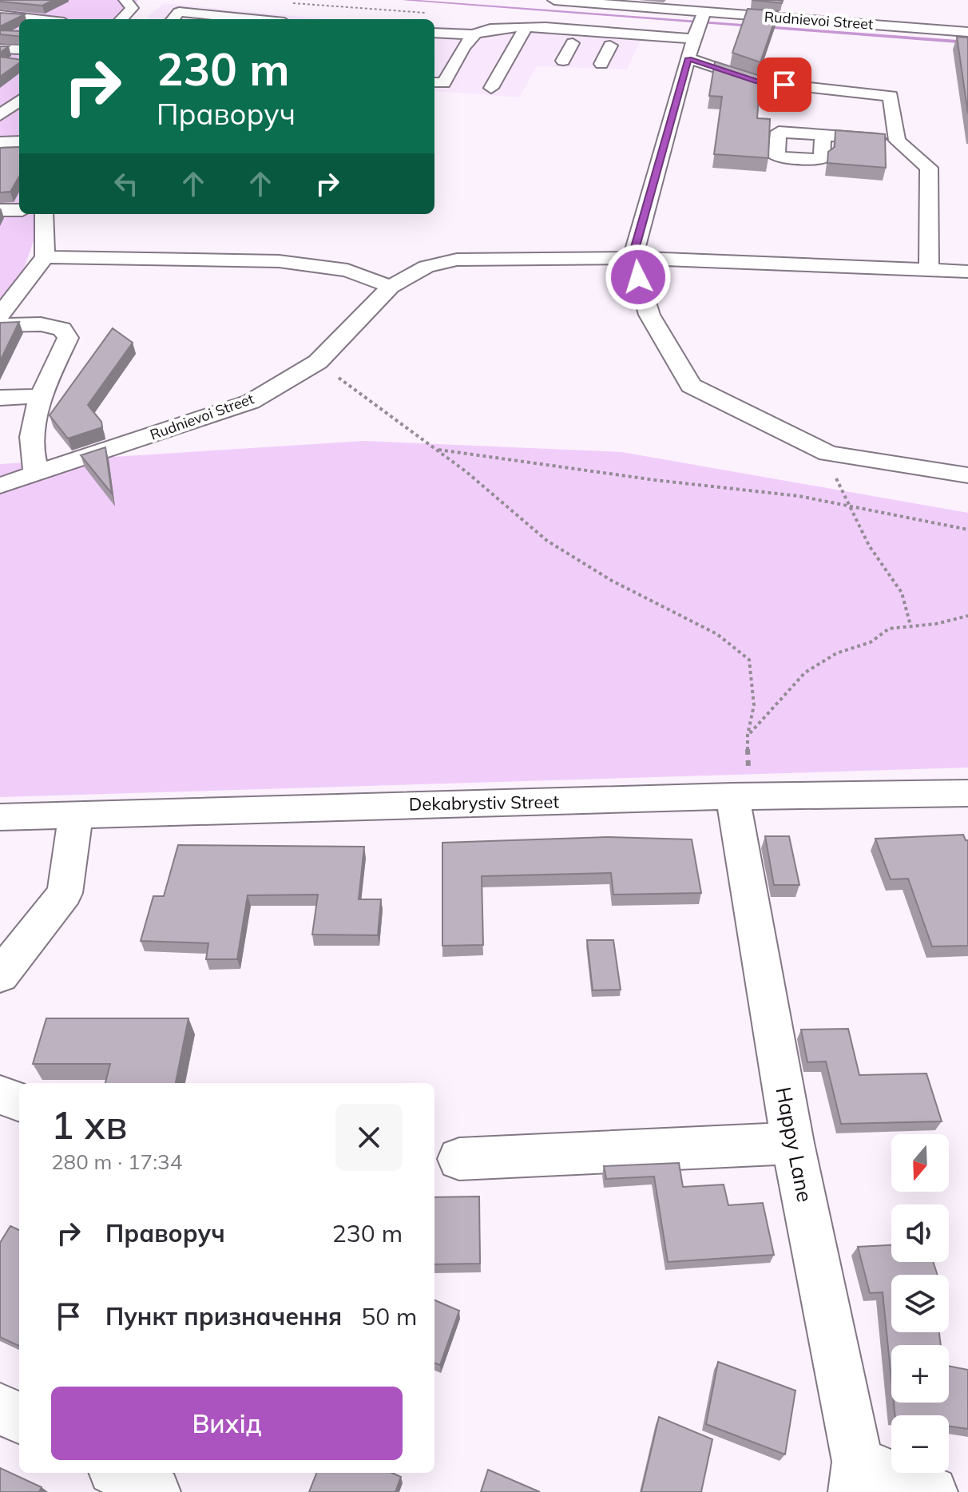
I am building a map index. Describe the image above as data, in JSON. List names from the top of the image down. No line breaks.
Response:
{"streets":{"street":["Rudnievoi Street","Dekabrystiv Street","Happy Lane"]},"crossings":[["Dekabrystiv Street","Happy Lane"]],"north":"bottom","page":{"turn":["230 m","Праворуч"],"heading":["1 хв","280 m · 17:34"],"map_buttons":["+","−"],"list":[{"name":"Праворуч","value":"230 m"},{"name":"Пункт призначення","value":"50 m"}],"buttons":"Вихід"}}
